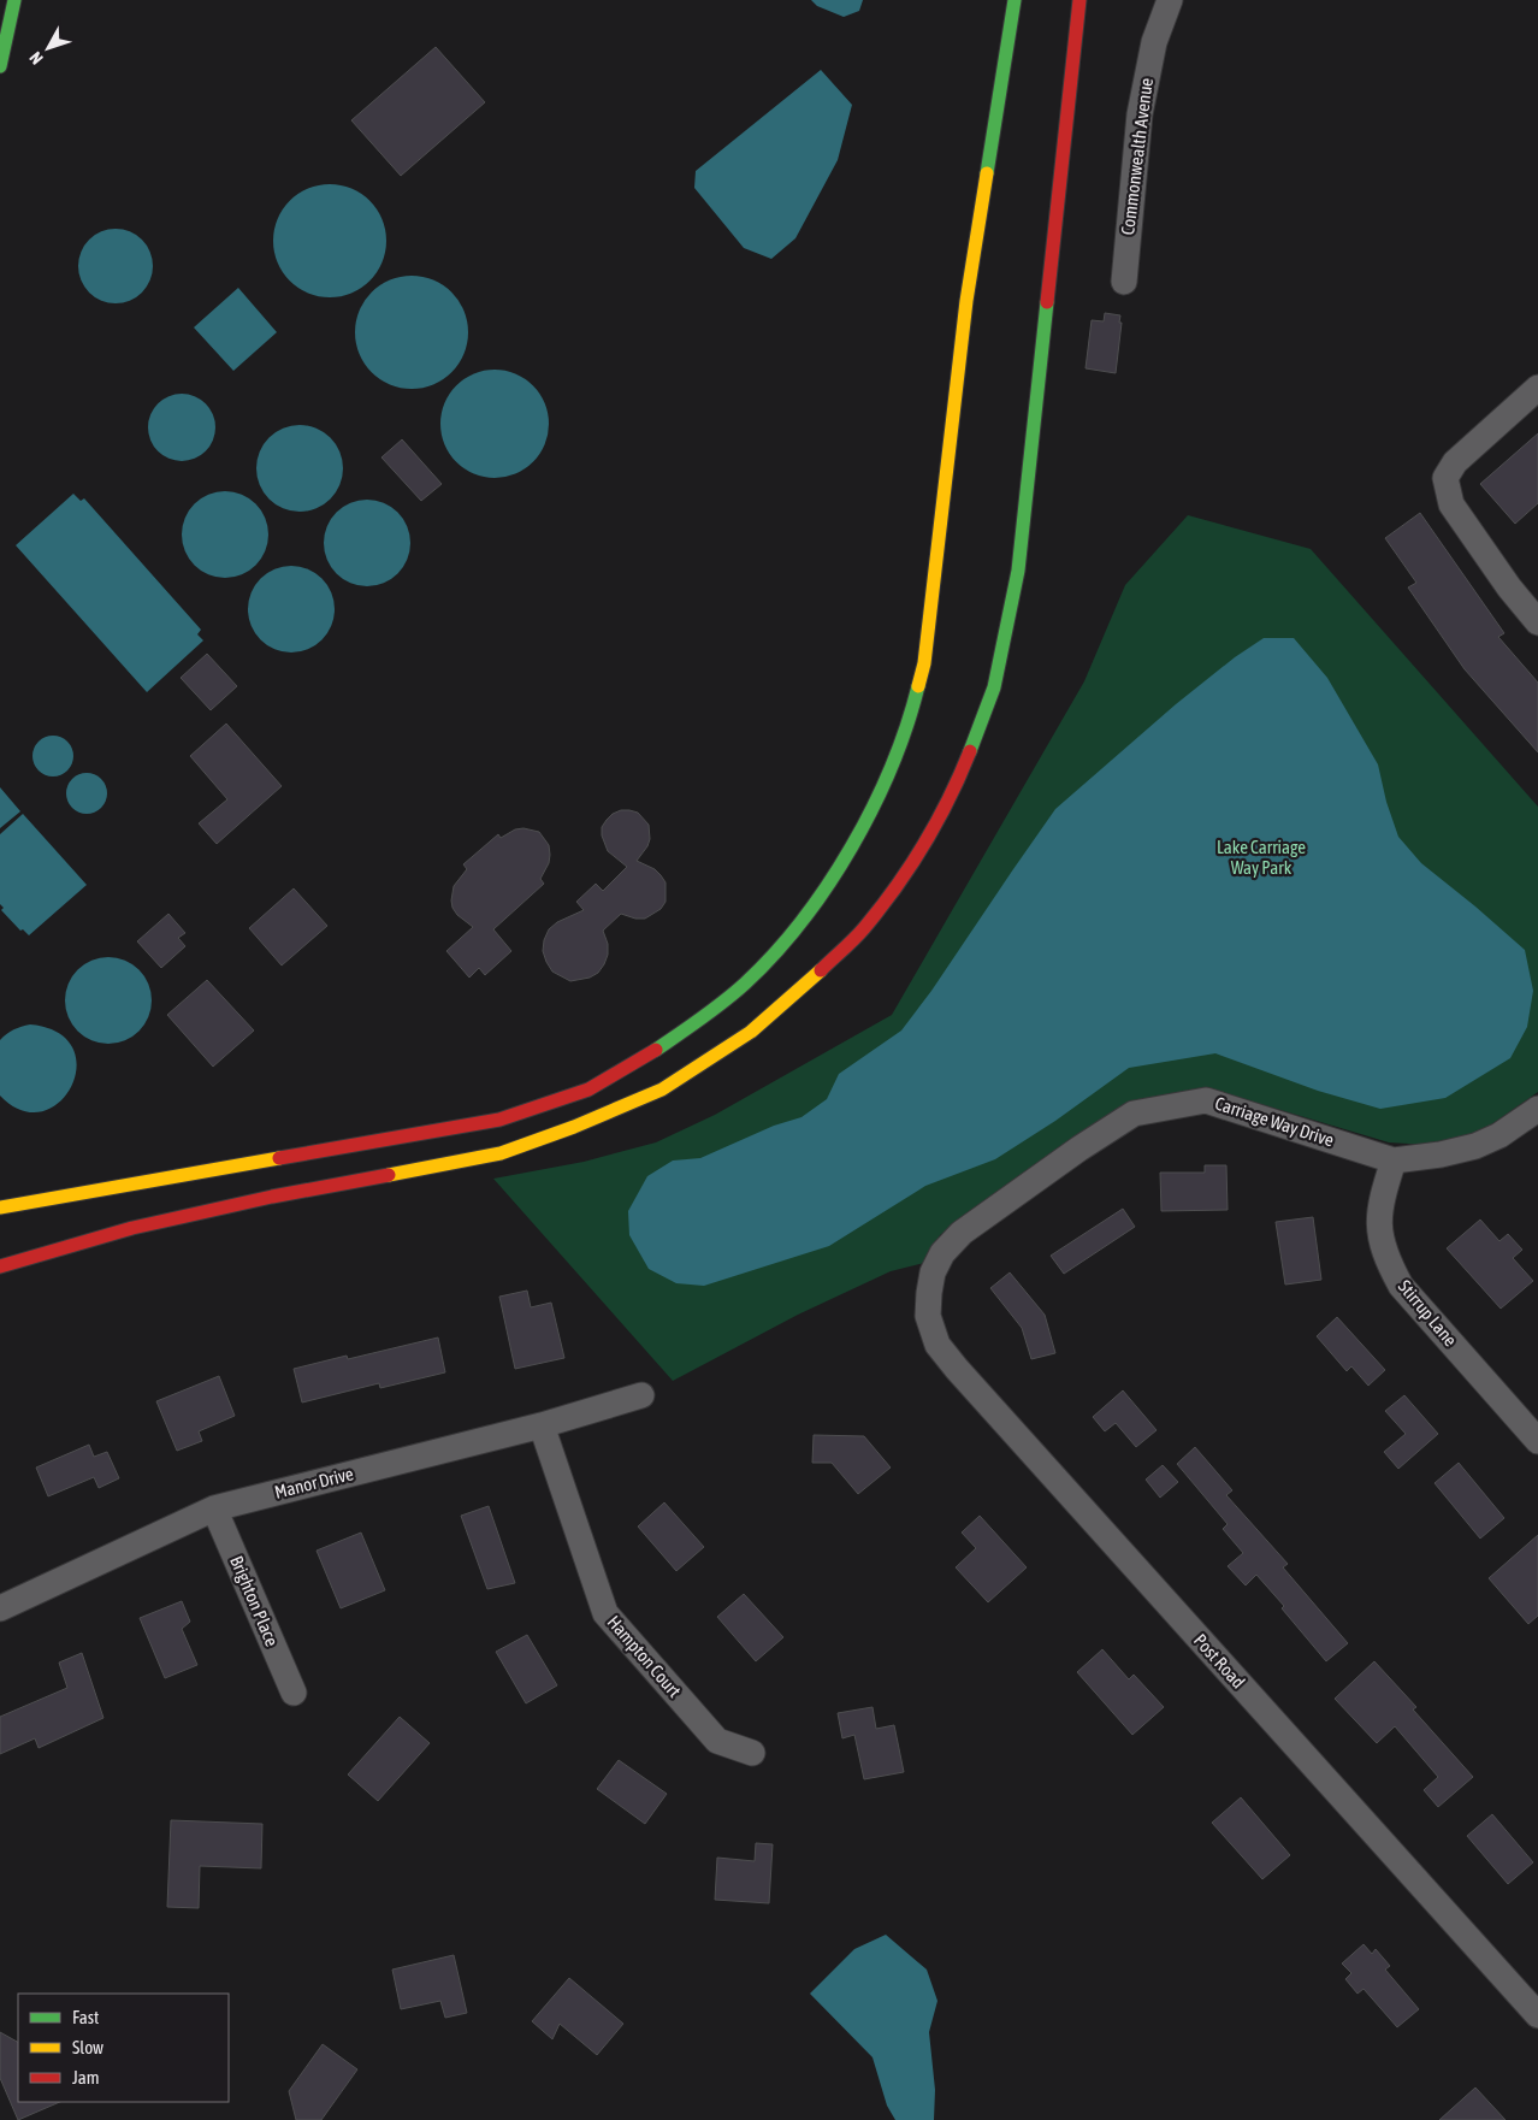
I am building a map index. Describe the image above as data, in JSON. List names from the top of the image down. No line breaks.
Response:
{"streets":{"street":["Commonwealth Avenue","Carriage Way Drive","Stirrup Lane","Manor Drive","Brighton Place","Hampton Court","Post Road"]},"crossings":[["Carriage Way Drive","Stirrup Lane"],["Carriage Way Drive","Post Road"],["Manor Drive","Brighton Place"],["Manor Drive","Hampton Court"]],"parks":["Lake Carriage Way Park"],"legend":["Fast","Slow","Jam"],"north":"bottom left"}
